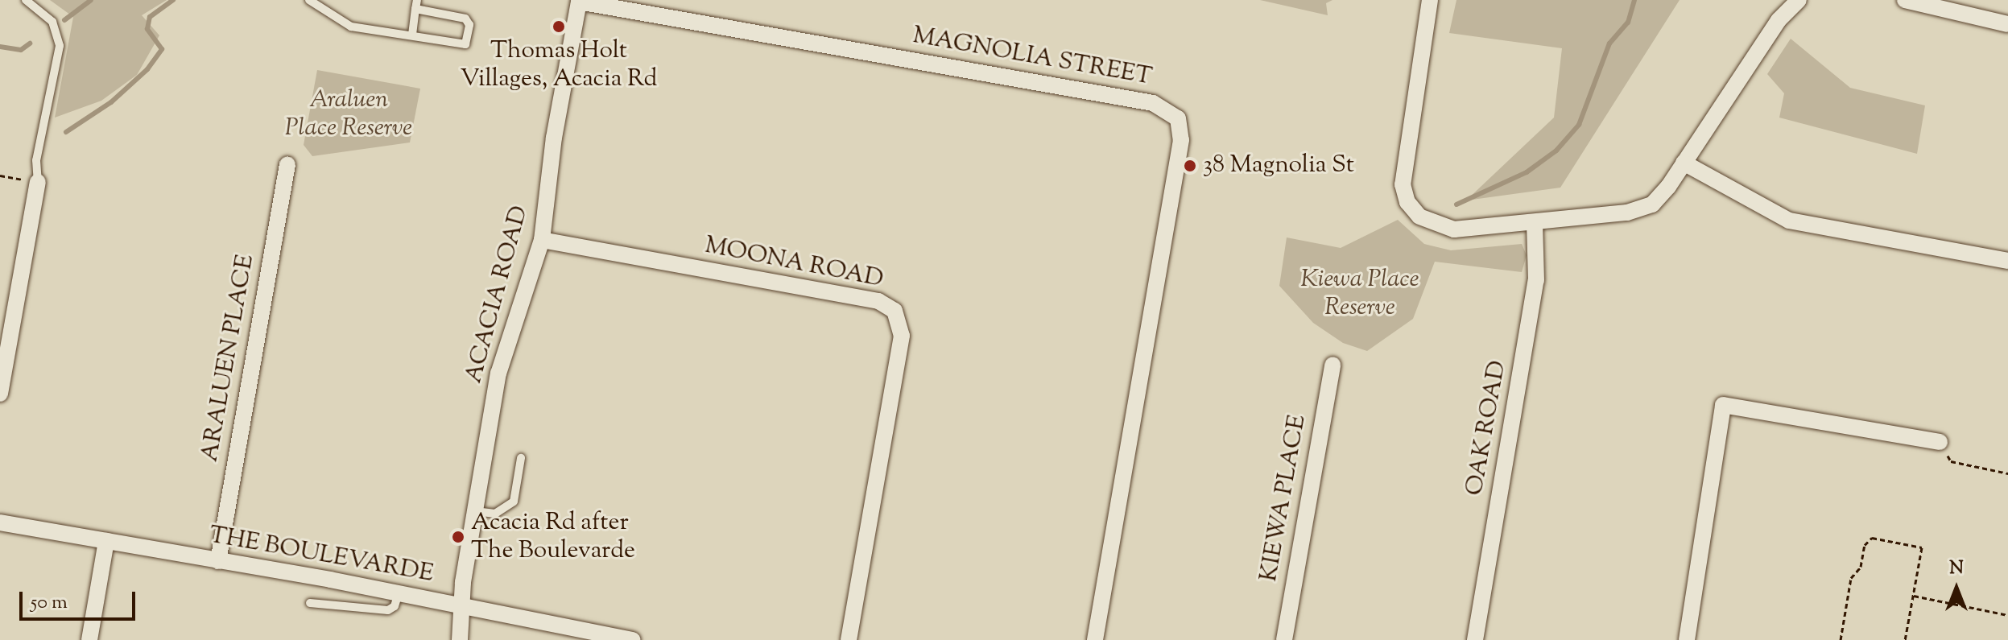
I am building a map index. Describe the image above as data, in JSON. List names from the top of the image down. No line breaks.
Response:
{"streets":{"street":["MAGNOLIA STREET","MOONA ROAD","ACACIA ROAD","ARALUEN PLACE","OAK ROAD","KIEWA PLACE","THE BOULEVARDE"]},"crossings":[["MAGNOLIA STREET","ACACIA ROAD"],["MOONA ROAD","ACACIA ROAD"],["ACACIA ROAD","THE BOULEVARDE"],["ARALUEN PLACE","THE BOULEVARDE"]],"parks":["Araluen Place Reserve","Kiewa Place Reserve"],"places":["Thomas Holt Villages, Acacia Rd","38 Magnolia St","Acacia Rd after The Boulevarde"],"scale_bar":"50 m","north":"top"}
